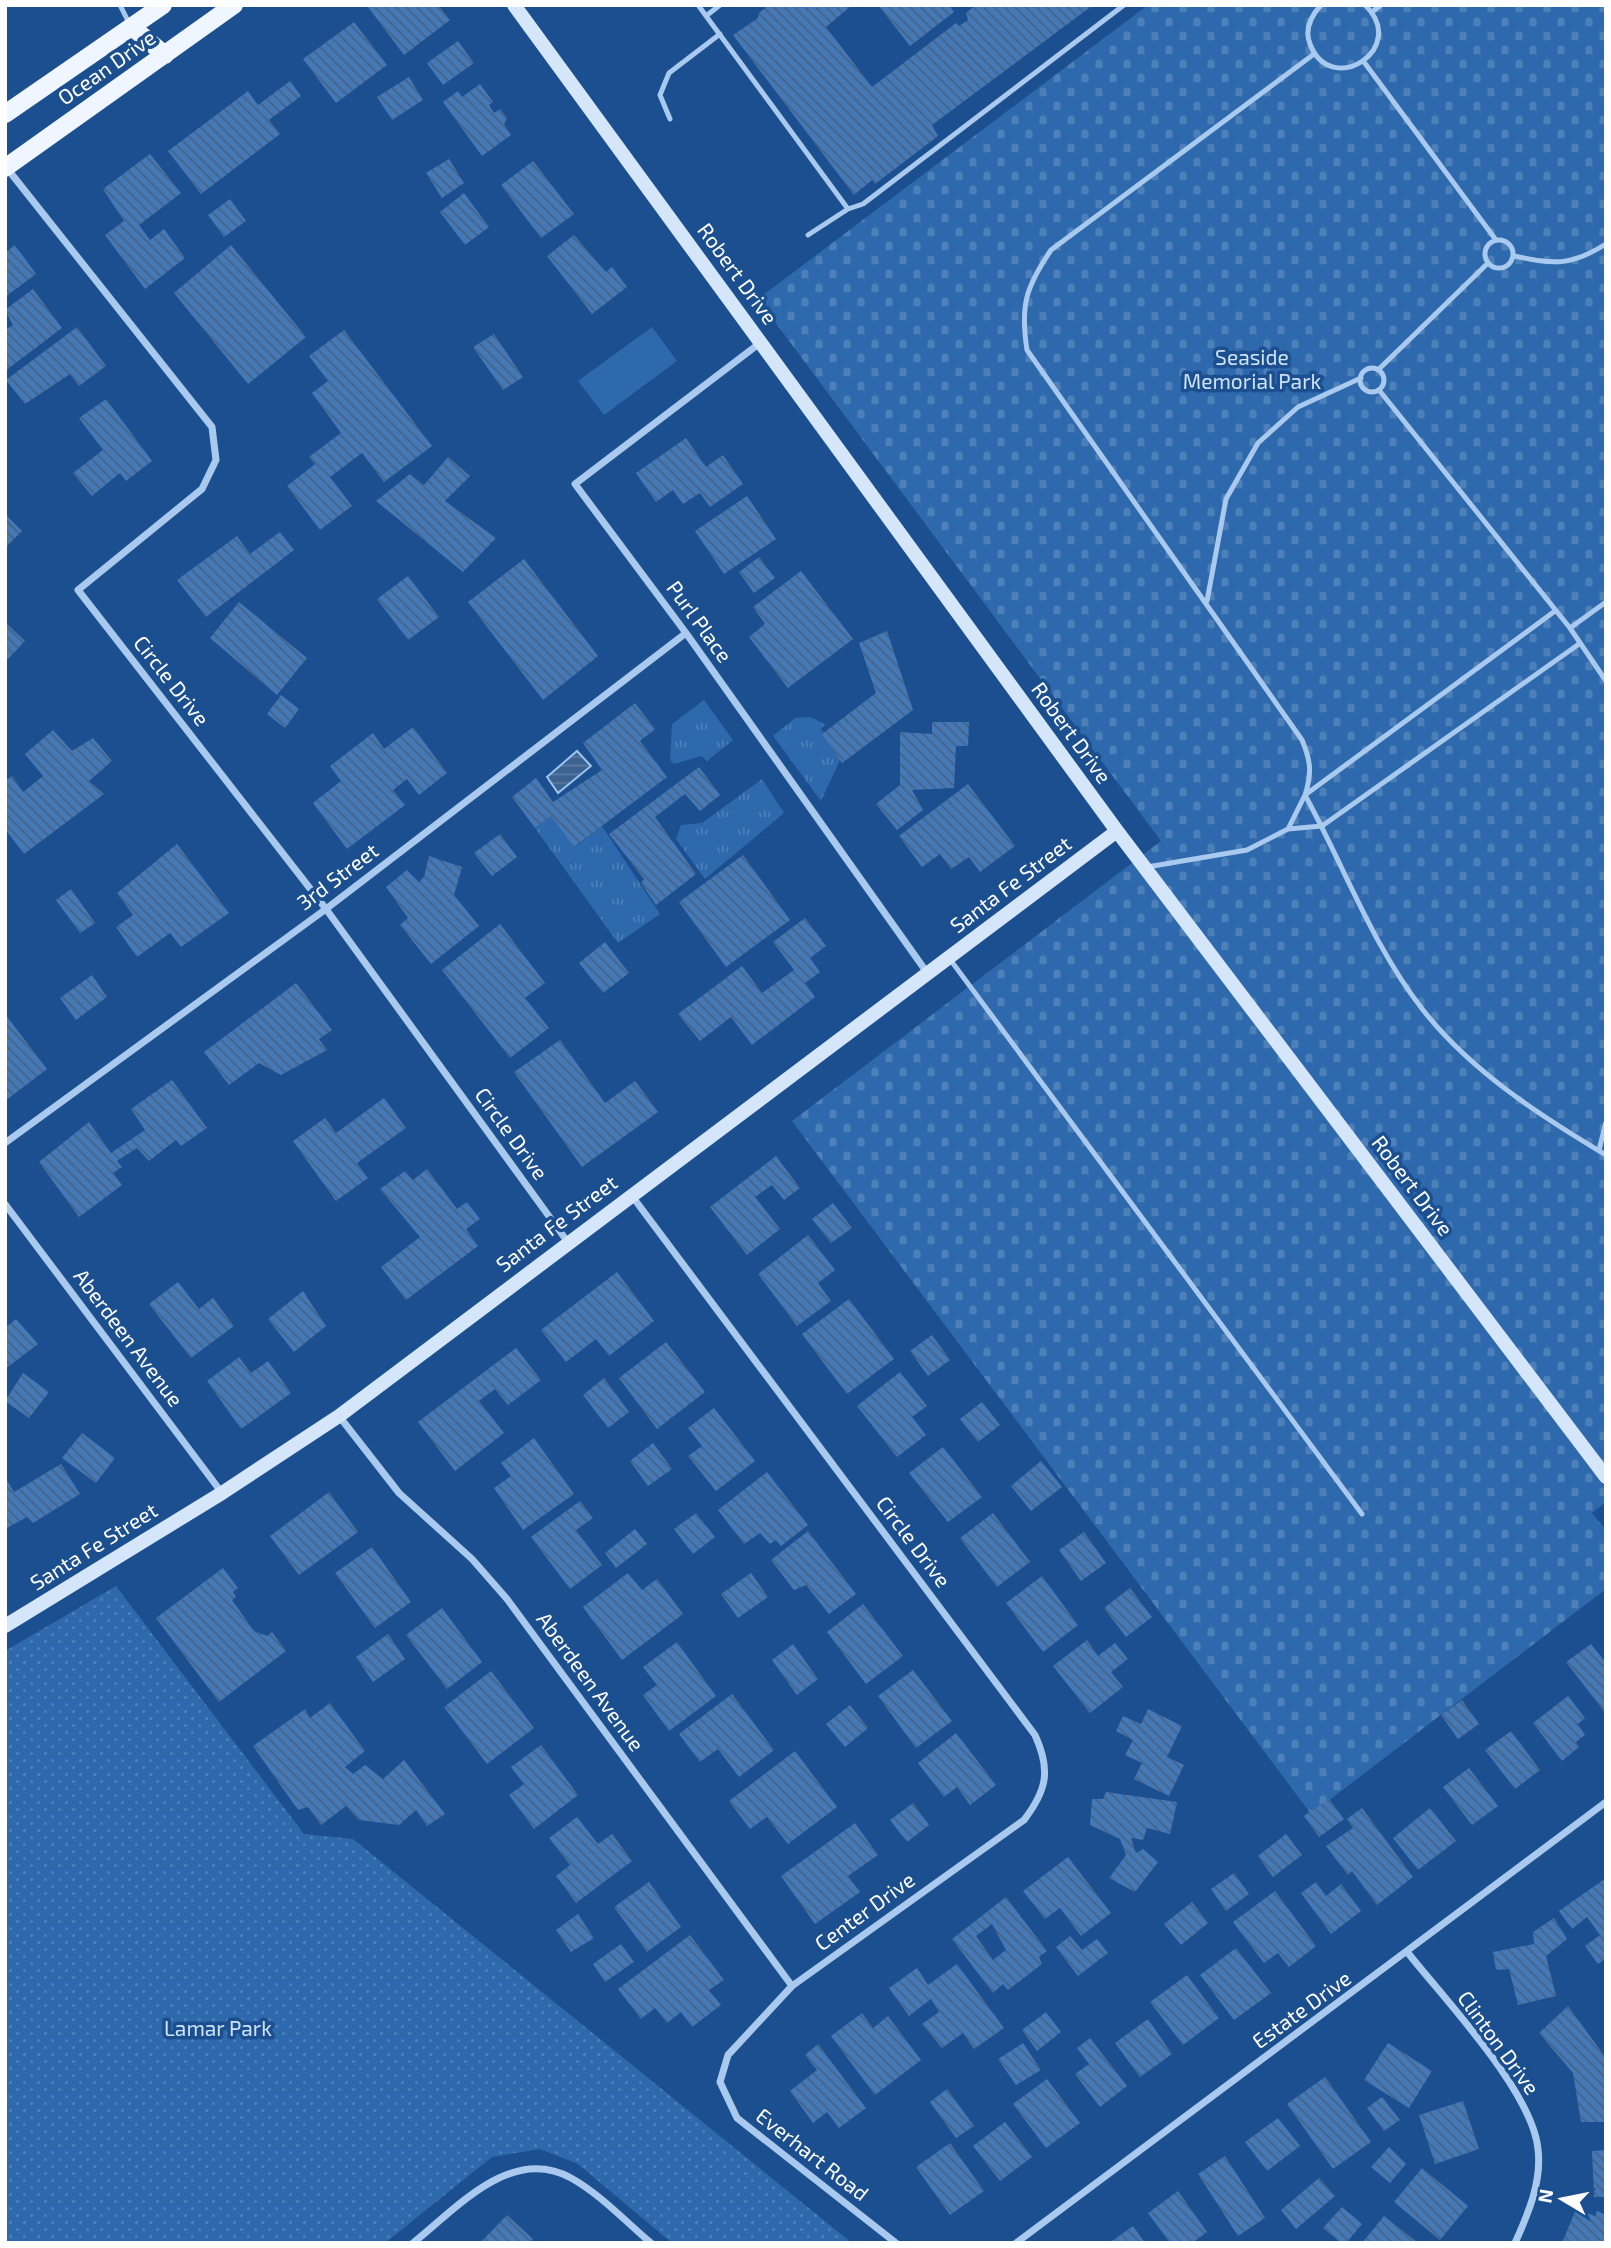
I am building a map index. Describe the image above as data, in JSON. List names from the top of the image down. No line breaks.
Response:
{"streets":{"main road":["Ocean Drive"],"street":["Robert Drive","Purl Place","Circle Drive","3rd Street","Santa Fe Street","Aberdeen Avenue","Center Drive","Estate Drive","Clinton Drive","Everhart Road"]},"crossings":[["Ocean Drive","Circle Drive"],["Robert Drive","Purl Place"],["Robert Drive","Santa Fe Street"],["Purl Place","3rd Street"],["Purl Place","Santa Fe Street"],["Circle Drive","3rd Street"],["Circle Drive","Santa Fe Street"],["Circle Drive","Center Drive"],["Santa Fe Street","Aberdeen Avenue"],["Aberdeen Avenue","Center Drive"],["Center Drive","Everhart Road"],["Estate Drive","Clinton Drive"]],"parks":["Seaside Memorial Park","Lamar Park"],"north":"left"}
